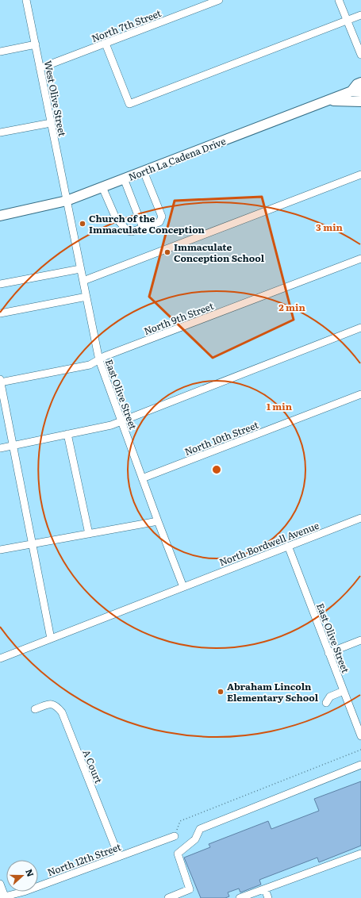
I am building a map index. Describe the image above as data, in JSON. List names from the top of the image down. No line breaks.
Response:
{"streets":{"main road":["North La Cadena Drive"],"street":["North 7th Street","West Olive Street","North 9th Street","East Olive Street","North 10th Street","North Bordwell Avenue","A Court","North 12th Street"]},"crossings":[["North 7th Street","West Olive Street"],["West Olive Street","North La Cadena Drive"],["West Olive Street","East Olive Street"],["North La Cadena Drive","East Olive Street"],["North 9th Street","East Olive Street"],["East Olive Street","North 10th Street"],["East Olive Street","North Bordwell Avenue"],["A Court","North 12th Street"]],"places":["Church of the Immaculate Conception","Immaculate Conception School","Abraham Lincoln Elementary School"],"north":"right","rings":["3 min","2 min","1 min"]}
